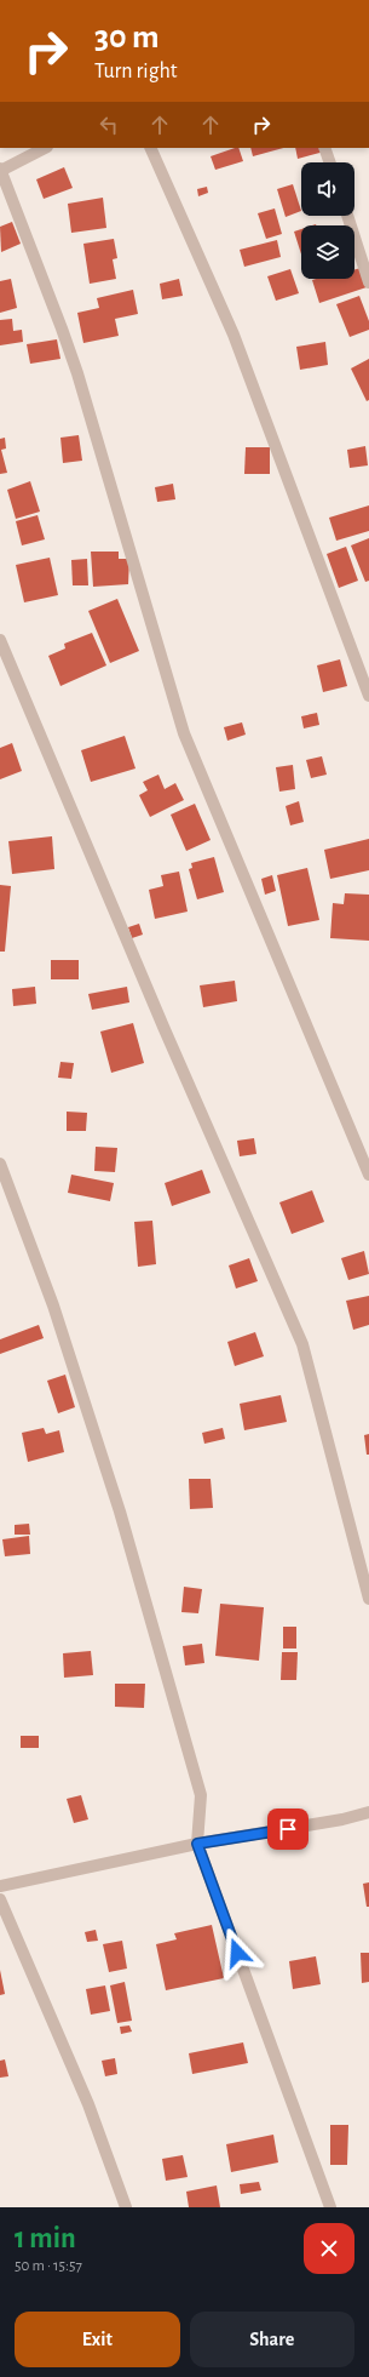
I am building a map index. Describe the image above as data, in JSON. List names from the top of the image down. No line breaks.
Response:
{"page":{"turn":["30 m","Turn right"],"heading":["1 min","50 m · 15:57"],"buttons":["Exit","Share"]}}
